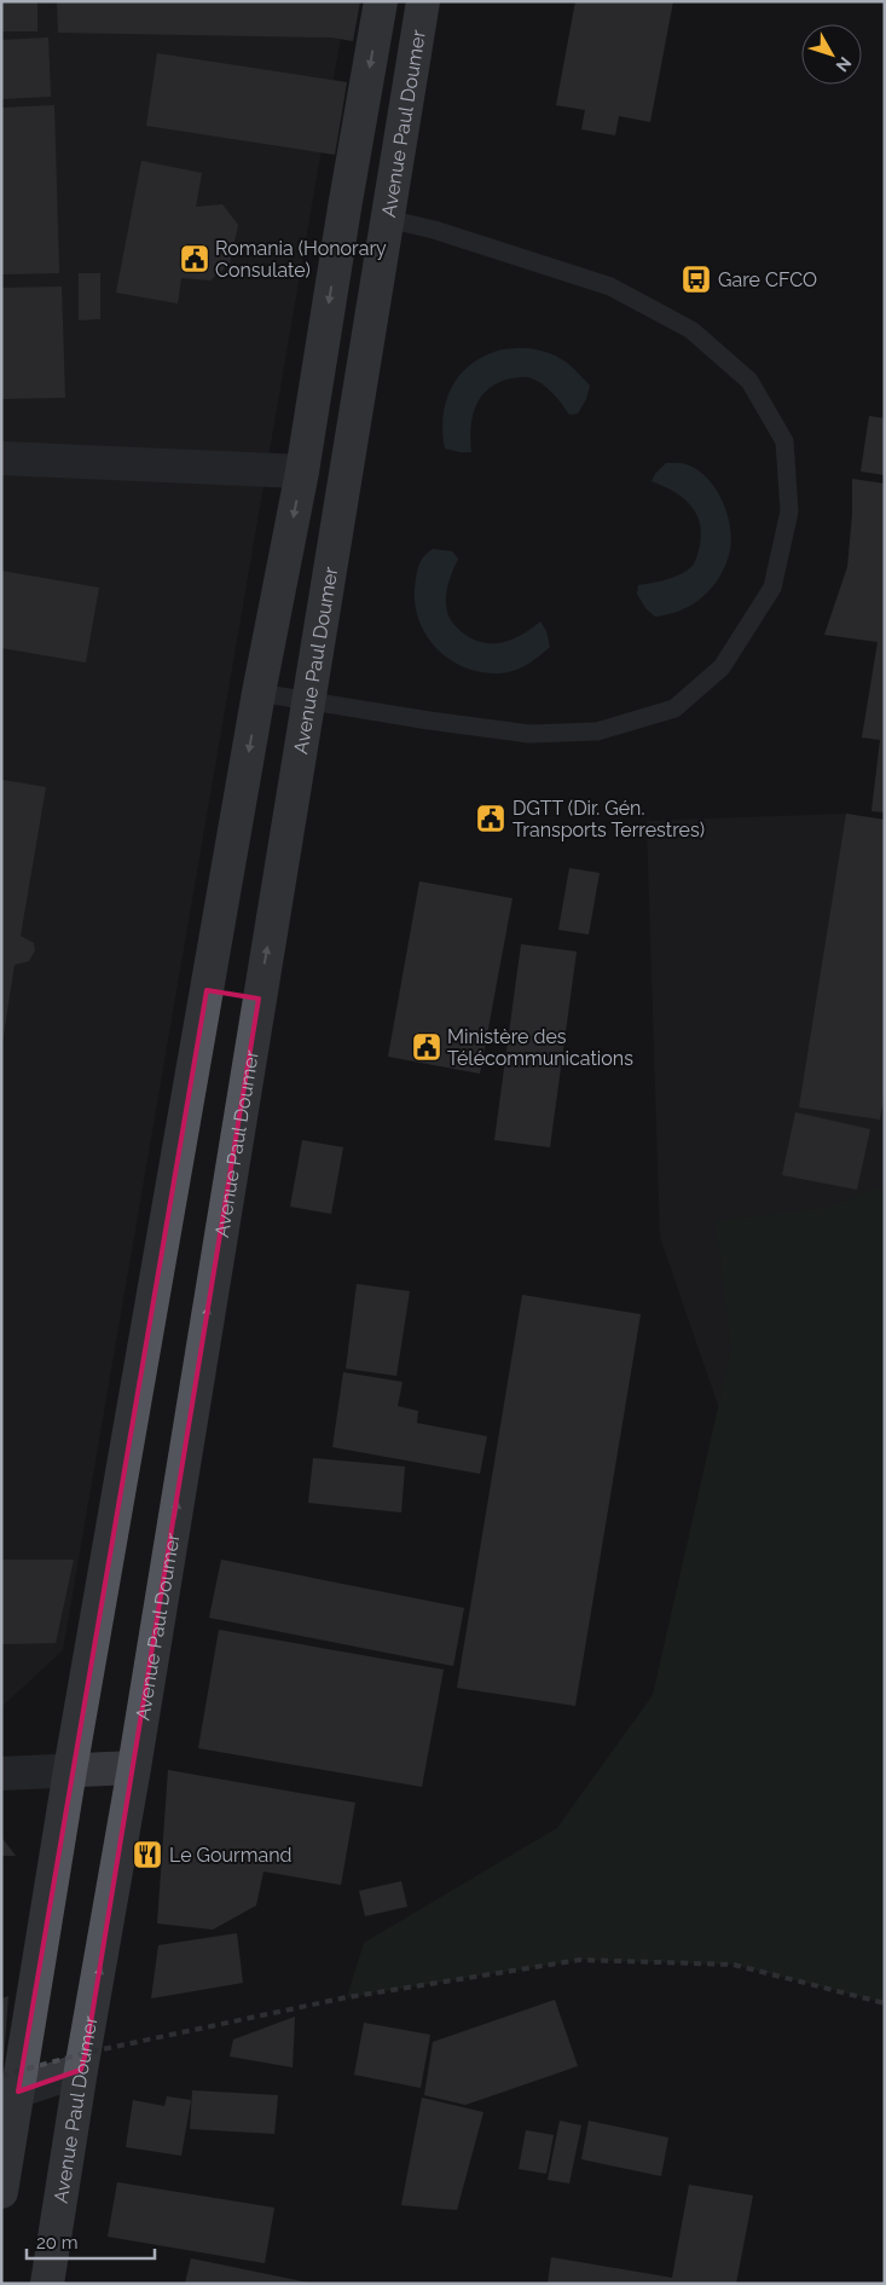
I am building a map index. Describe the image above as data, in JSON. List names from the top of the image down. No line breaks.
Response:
{"streets":{"main road":["Avenue Paul Doumer"]},"places":{"public building":["Romania (Honorary Consulate)","DGTT (Dir. Gén. Transports Terrestres)","Ministère des Télécommunications"],"bus stop":["Gare CFCO"],"restaurant":["Le Gourmand"]},"scale_bar":"20 m","north":"bottom right"}
